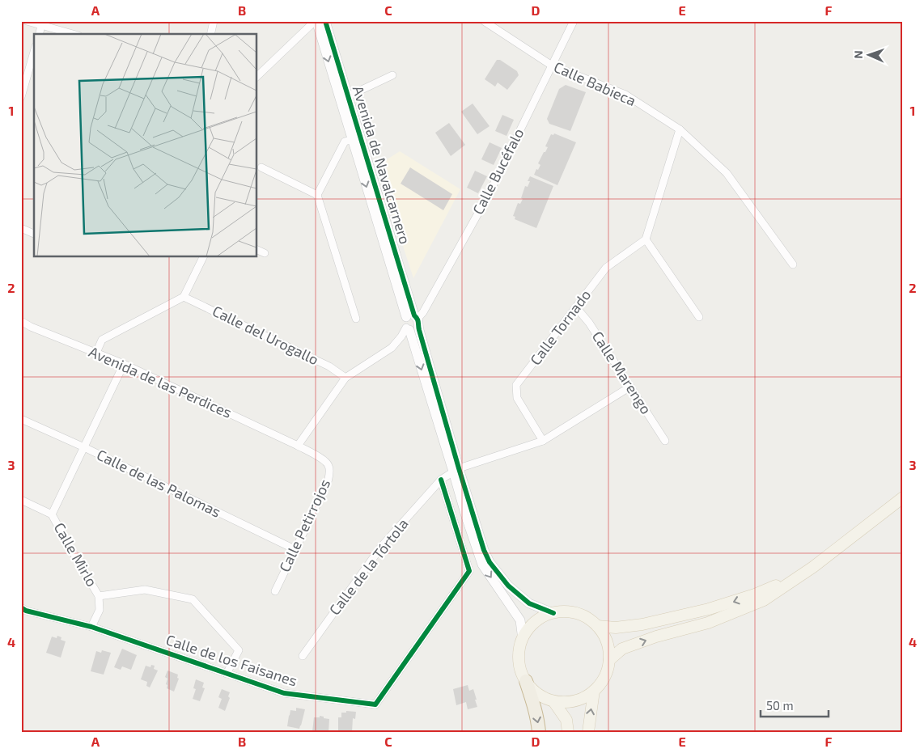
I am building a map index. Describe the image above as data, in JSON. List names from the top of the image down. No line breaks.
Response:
{"streets":{"street":["Calle Babieca","Avenida de Navalcarnero","Calle Bucéfalo","Calle Tornado","Calle del Urogallo","Calle Marengo","Avenida de las Perdices","Calle de las Palomas","Calle Petirrojos","Calle Mirlo","Calle de la Tórtola","Calle de los Faisanes"]},"crossings":[["Calle Babieca","Calle Bucéfalo"],["Avenida de Navalcarnero","Calle Bucéfalo"],["Avenida de Navalcarnero","Calle de la Tórtola"],["Calle Tornado","Calle Marengo"],["Calle Tornado","Calle de la Tórtola"],["Avenida de las Perdices","Calle Petirrojos"],["Calle de las Palomas","Calle Petirrojos"],["Calle Mirlo","Calle de los Faisanes"],["Calle de la Tórtola","Calle de los Faisanes"]],"scale_bar":"50 m","north":"left","grid":{"columns":["A","B","C","D","E","F"],"rows":["1","2","3","4"]}}
